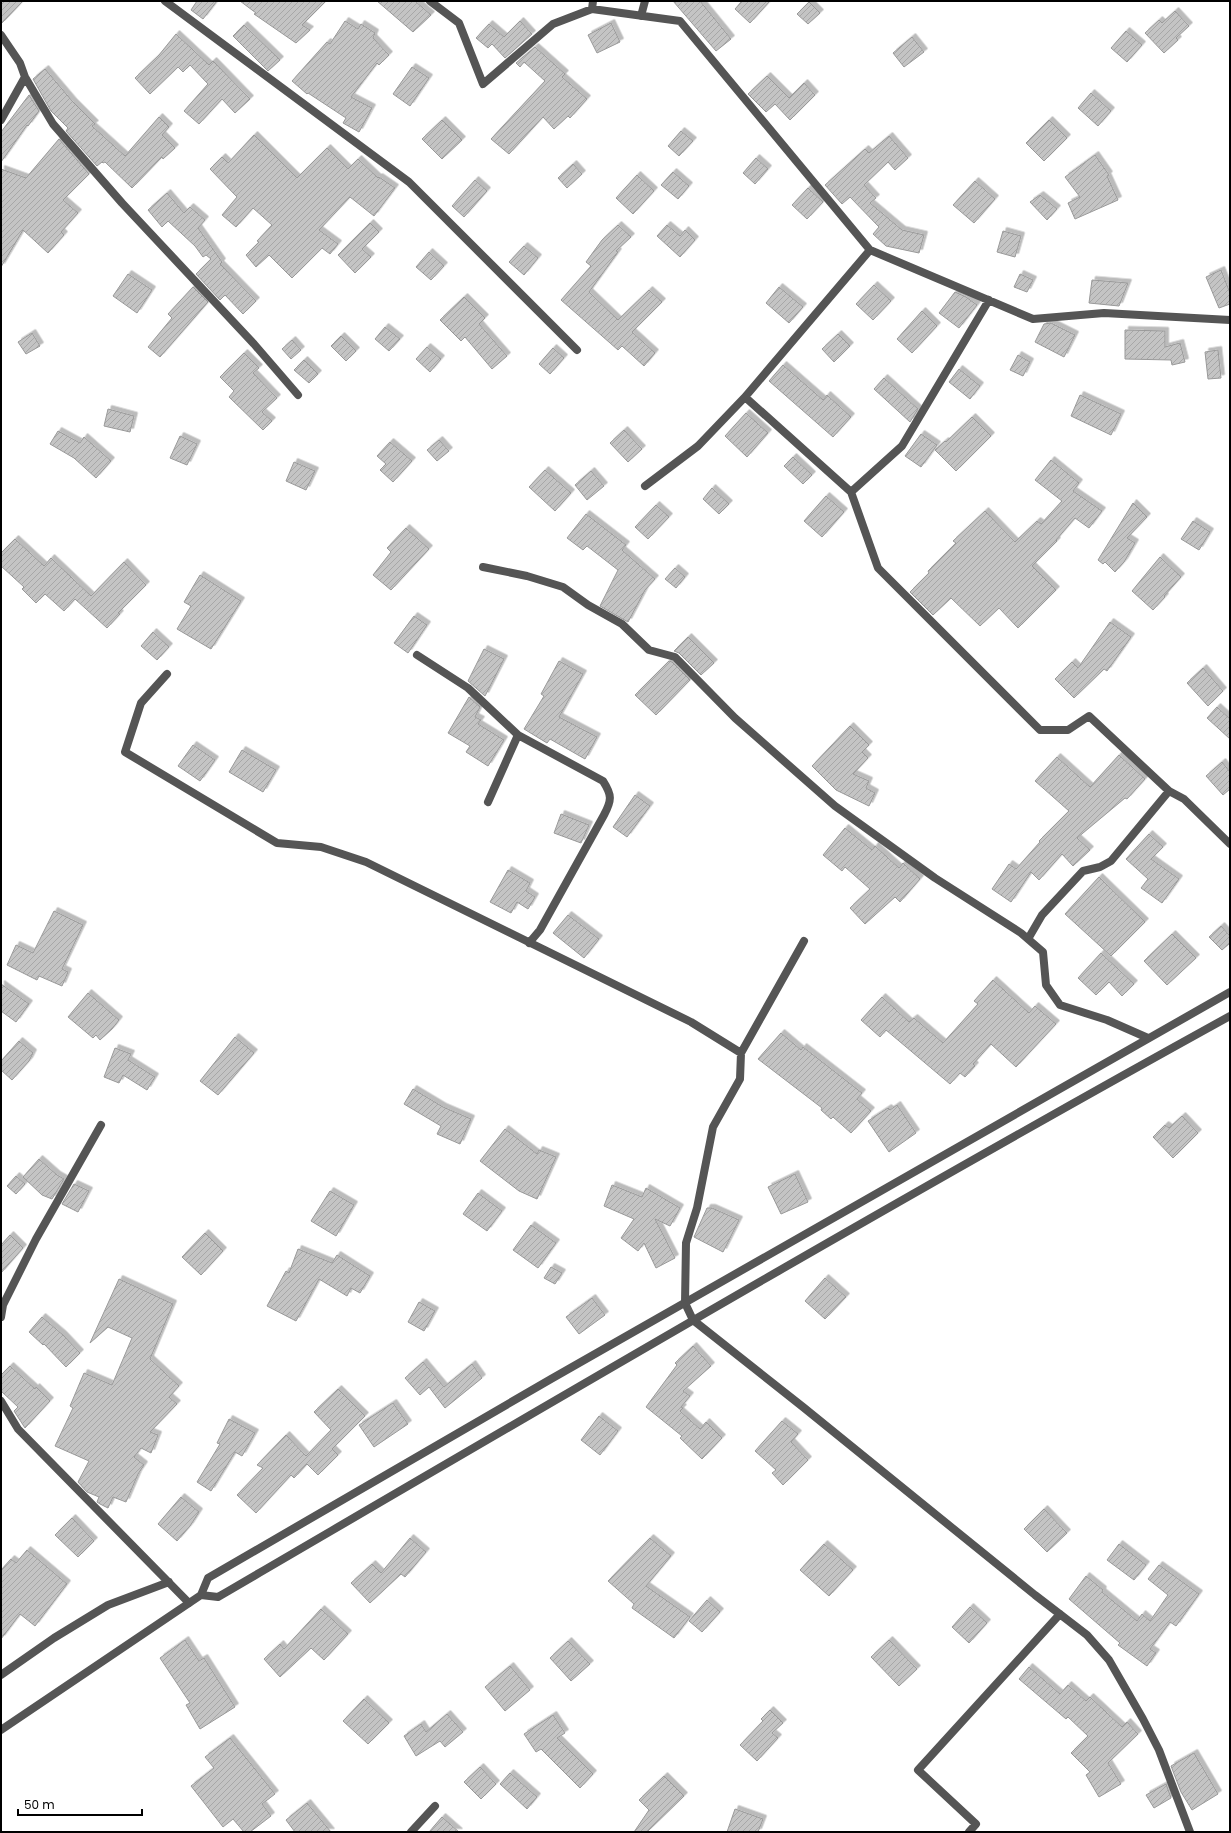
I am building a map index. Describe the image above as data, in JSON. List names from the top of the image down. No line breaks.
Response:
{"scale_bar":"50 m"}
